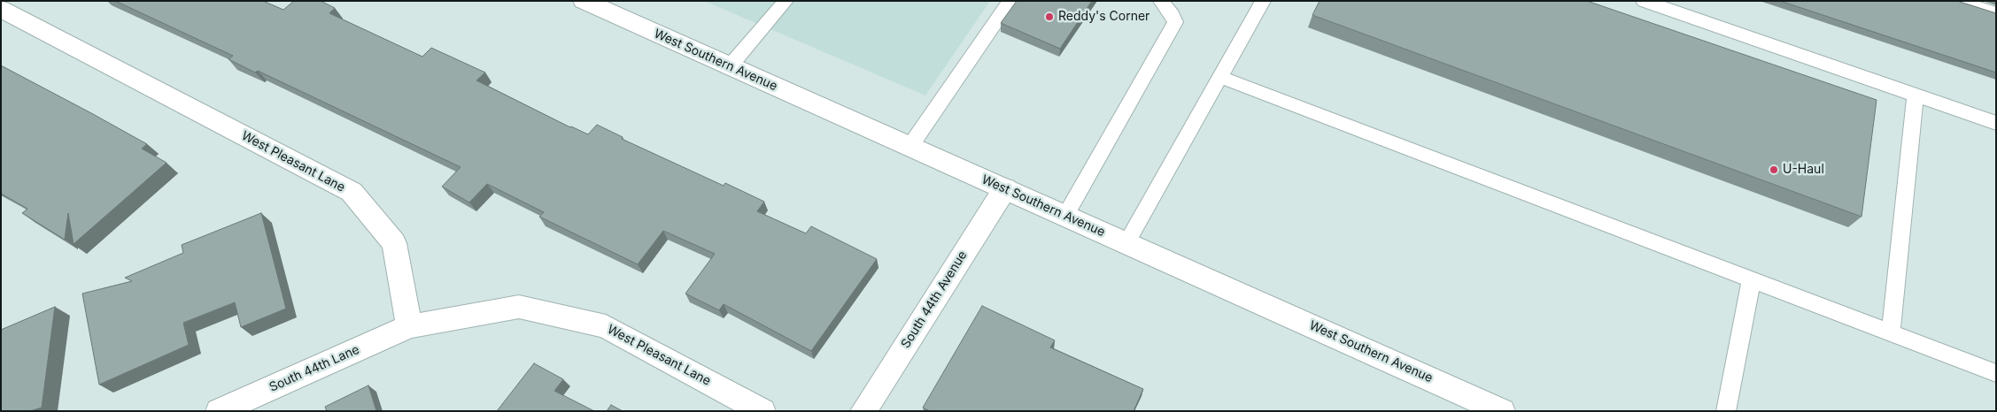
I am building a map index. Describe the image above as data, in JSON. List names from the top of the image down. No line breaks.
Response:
{"streets":{"street":["West Southern Avenue","West Pleasant Lane","South 44th Avenue","South 44th Lane"]},"crossings":[["West Southern Avenue","South 44th Avenue"],["West Pleasant Lane","South 44th Lane"]],"places":["Reddy's Corner","U-Haul"]}
